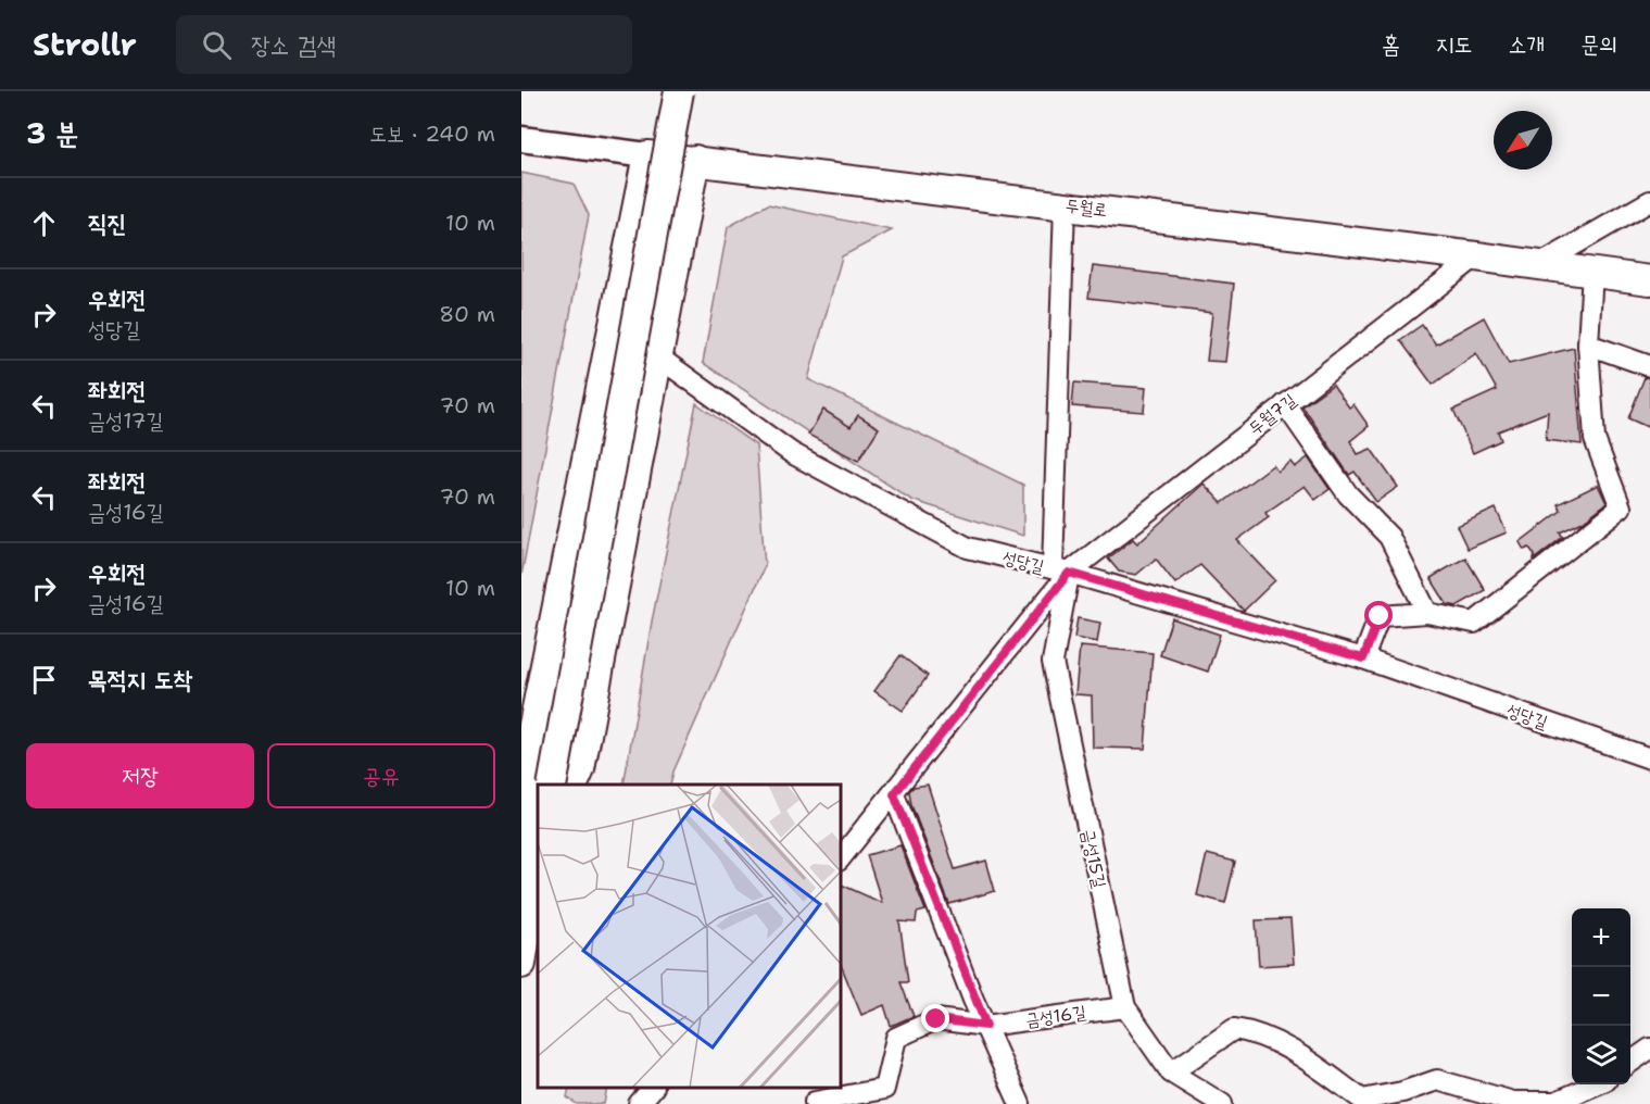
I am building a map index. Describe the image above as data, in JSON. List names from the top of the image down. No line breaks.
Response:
{"streets":{"main road":["두월로"],"street":["두월7길","성당길","금성15길","금성16길"]},"crossings":[["두월로","두월7길"],["두월로","금성15길"],["두월7길","성당길"],["두월7길","금성15길"],["성당길","금성15길"],["금성15길","금성16길"]],"north":"bottom left","page":{"header":"Strollr","search":"장소 검색","nav":["홈","지도","소개","문의"],"heading":["3 분","도보 · 240 m"],"list":[["직진","10 m"],["우회전","성당길","80 m"],["좌회전","금성17길","70 m"],["좌회전","금성16길","70 m"],["우회전","금성16길","10 m"],"목적지 도착"],"buttons":["저장","공유"],"map_buttons":["+","−"]}}
